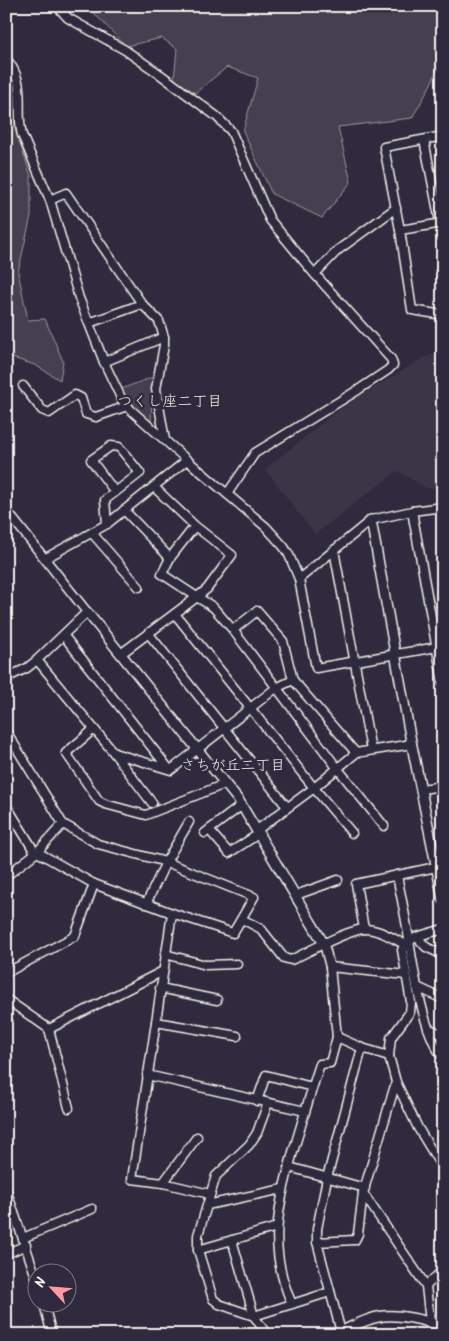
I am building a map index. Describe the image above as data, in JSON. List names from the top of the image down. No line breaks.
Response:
{"districts":["つくし座二丁目","さちが丘二丁目"],"north":"top left"}
